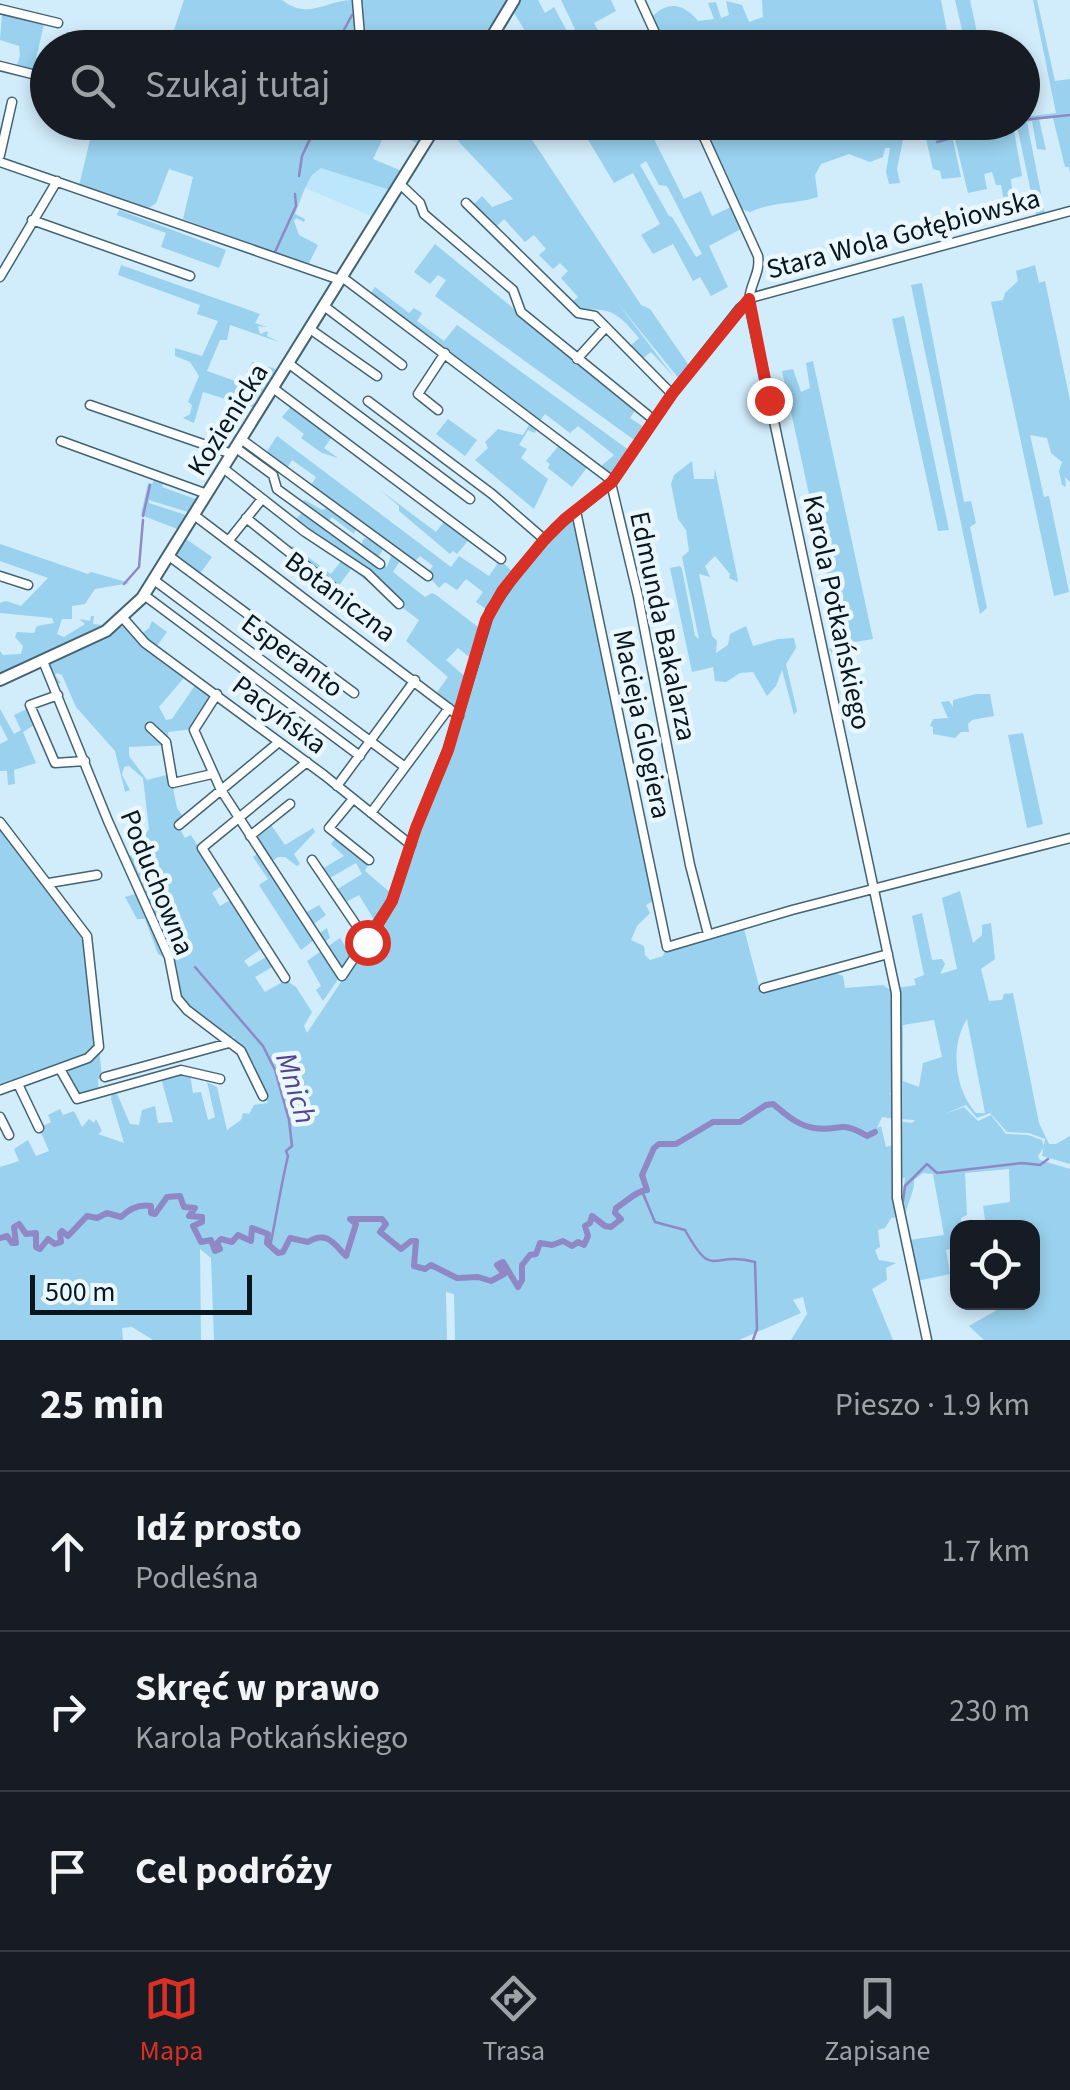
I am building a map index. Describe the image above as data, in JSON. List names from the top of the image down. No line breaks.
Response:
{"streets":{"main road":["Kozienicka"],"street":["Stara Wola Gołębiowska","Botaniczna","Karola Potkańskiego","Edmunda Bakalarza","Esperanto","Pacyńska","Macieja Glogiera","Poduchowna"]},"crossings":[["Stara Wola Gołębiowska","Karola Potkańskiego"],["Kozienicka","Botaniczna"],["Kozienicka","Edmunda Bakalarza"],["Kozienicka","Esperanto"],["Kozienicka","Pacyńska"],["Kozienicka","Poduchowna"],["Edmunda Bakalarza","Macieja Glogiera"]],"water":["Mnich"],"scale_bar":"500 m","page":{"search":"Szukaj tutaj","scale":"500 m","heading":["25 min","Pieszo · 1.9 km"],"list":[["Idź prosto","Podleśna","1.7 km"],["Skręć w prawo","Karola Potkańskiego","230 m"],"Cel podróży"],"nav":["Mapa","Trasa","Zapisane"]}}
